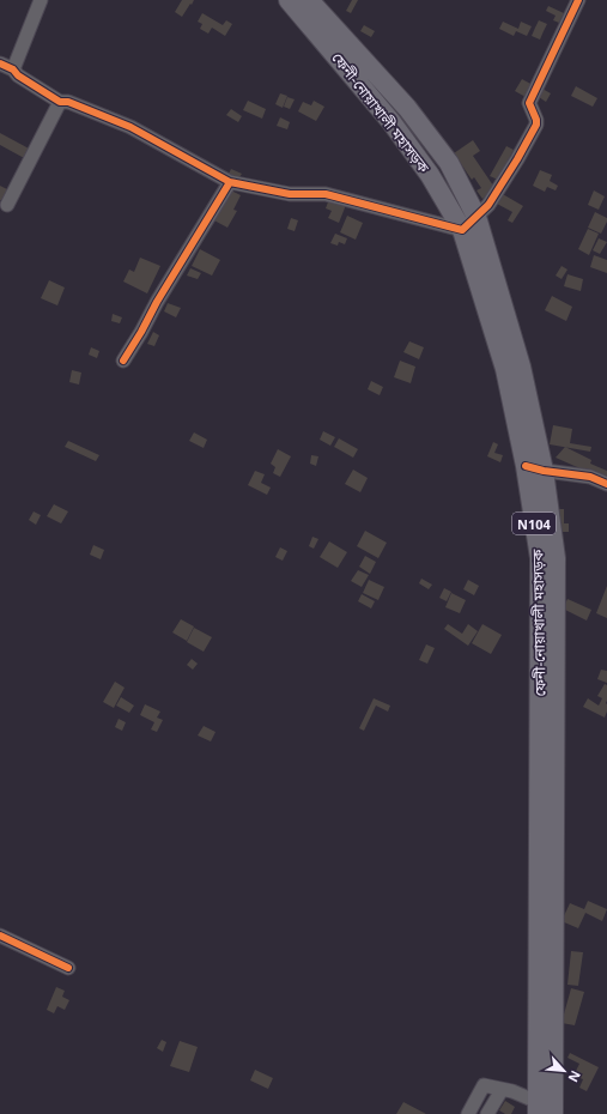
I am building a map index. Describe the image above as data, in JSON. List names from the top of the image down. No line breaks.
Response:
{"streets":{"highway":["ফেনী-নোয়াখালী মহাসড়ক","N104"]},"north":"bottom right"}
